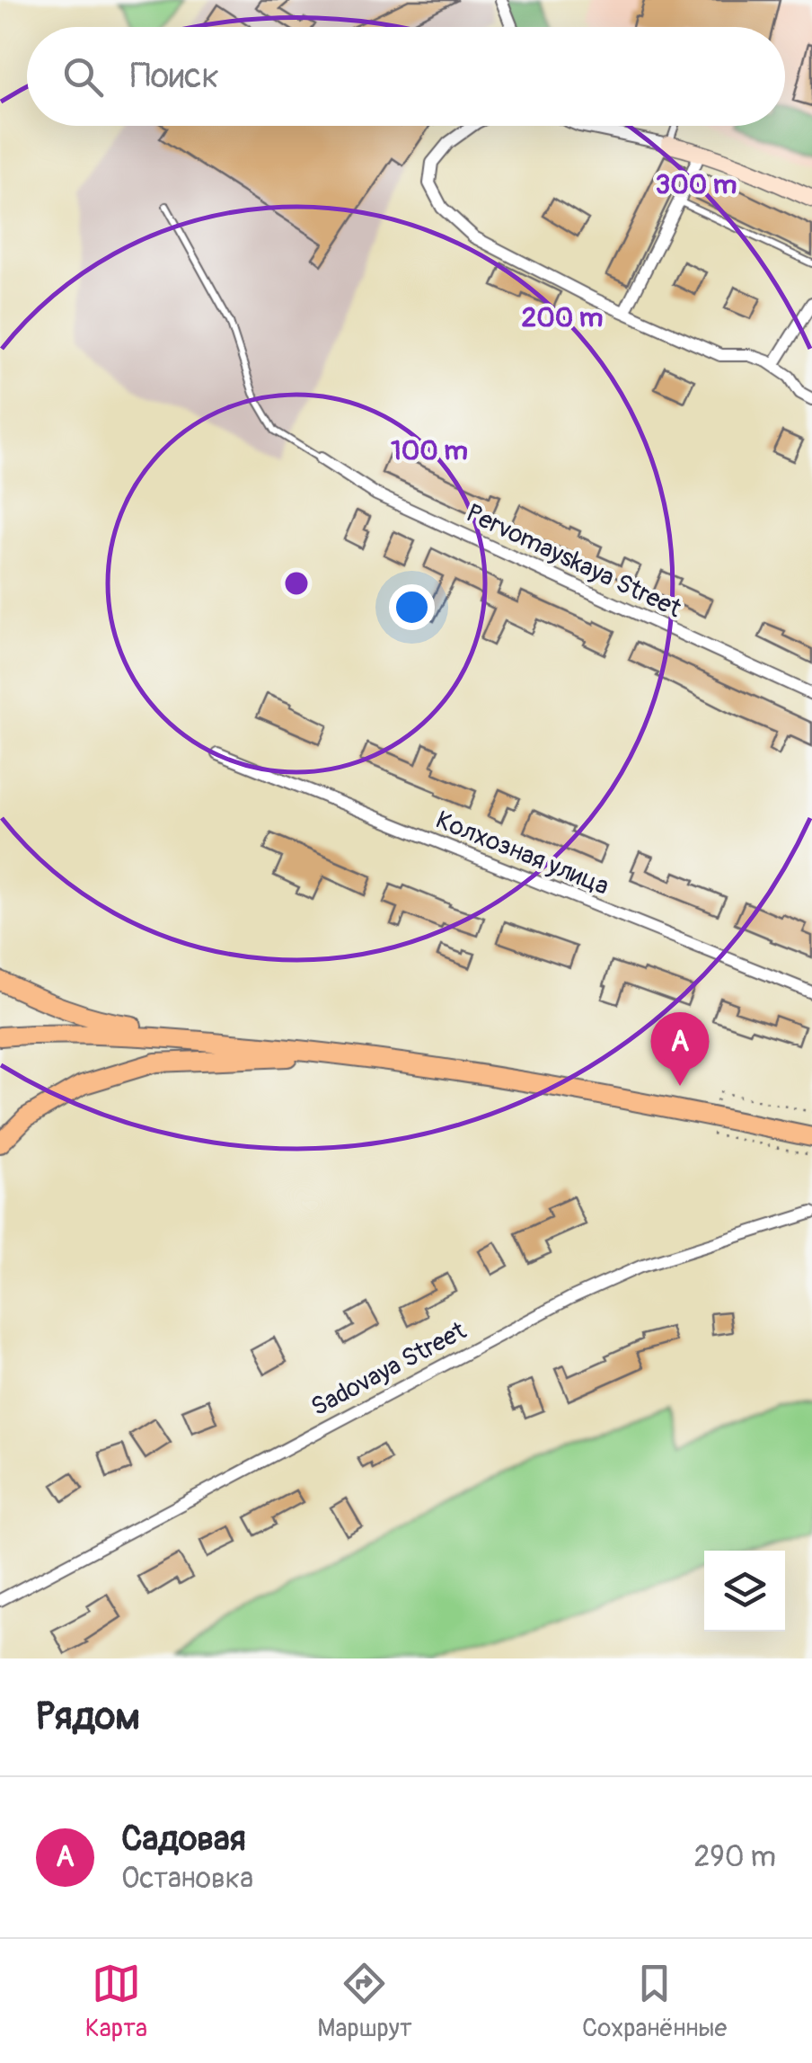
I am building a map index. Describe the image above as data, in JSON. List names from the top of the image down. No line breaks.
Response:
{"streets":{"street":["Pervomayskaya Street","Колхозная улица","Sadovaya Street"]},"page":{"search":"Поиск","pins":"A","heading":"Рядом","list":[{"mark":"A","name":"Садовая","note":"Остановка","value":"290 m"}],"nav":["Карта","Маршрут","Сохранённые"]},"rings":["300 m","200 m","100 m"]}
